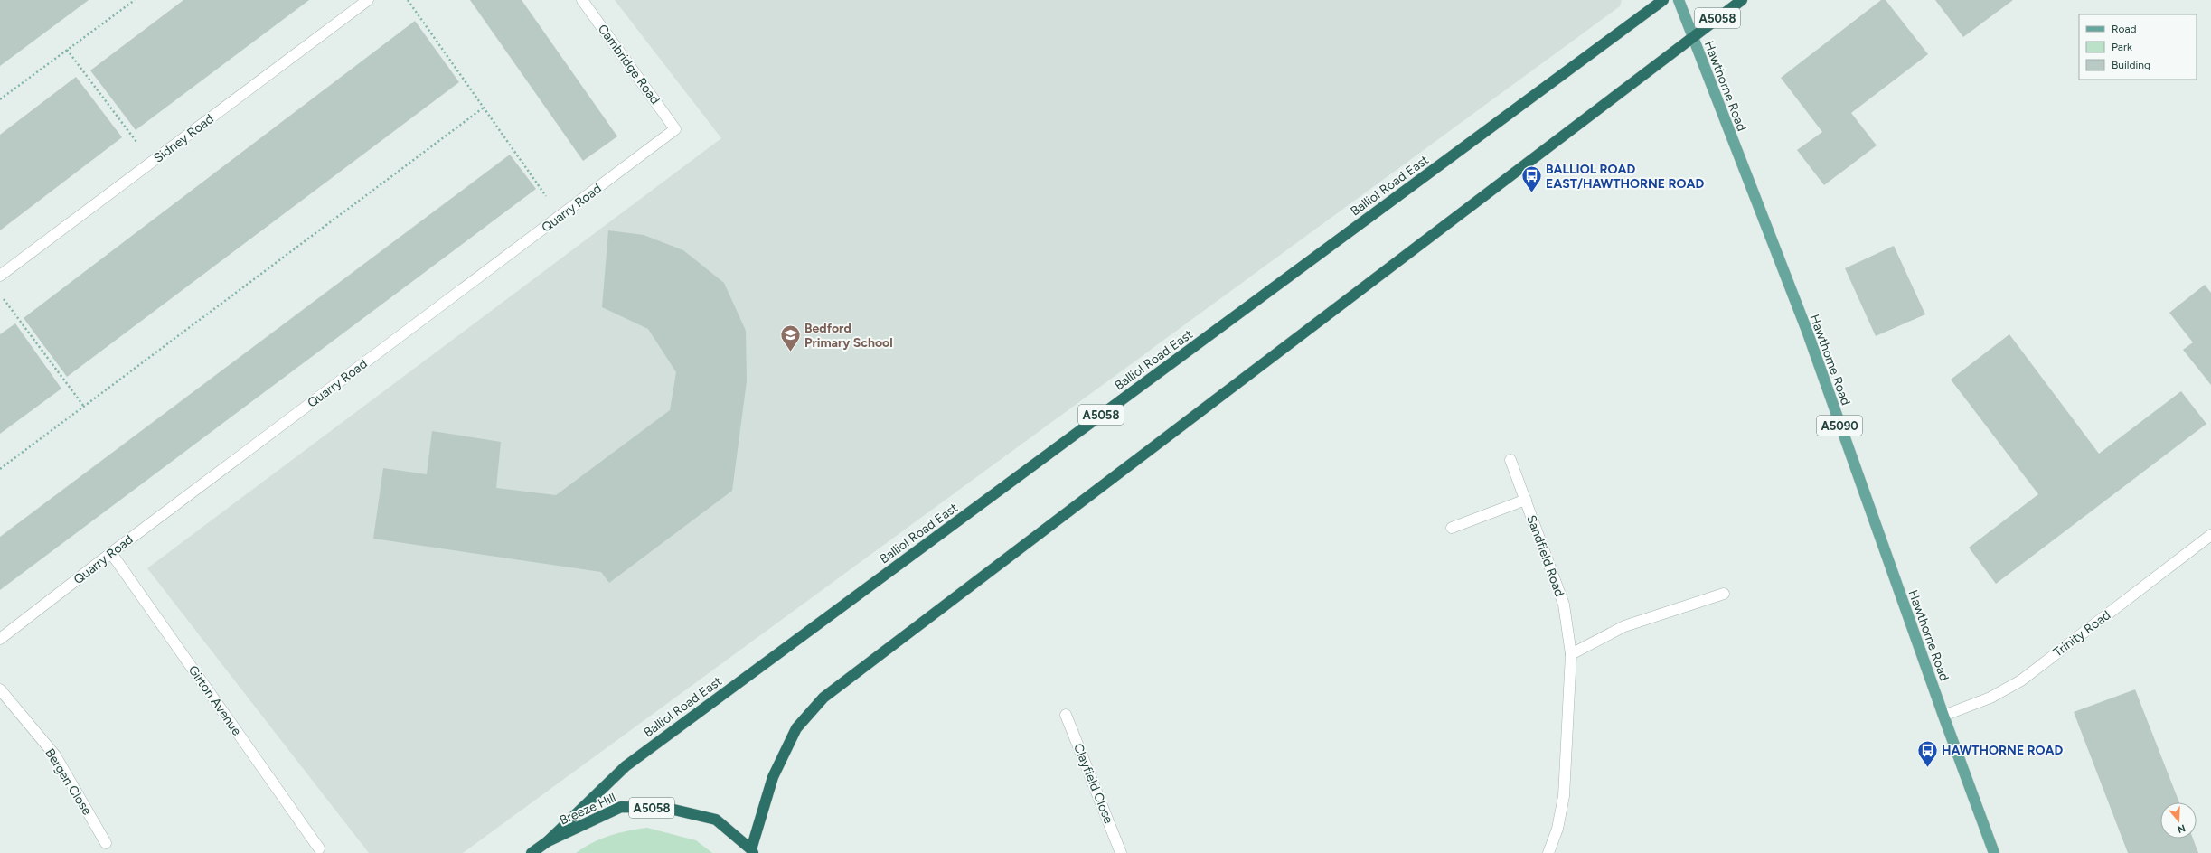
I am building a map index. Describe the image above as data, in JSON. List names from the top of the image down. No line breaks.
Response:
{"streets":{"highway":["A5058","Balliol Road East","Breeze Hill"],"main road":["Hawthorne Road","A5090"],"street":["Cambridge Road","Sidney Road","Quarry Road","Sandfield Road","Trinity Road","Girton Avenue","Bergen Close","Clayfield Close"]},"crossings":[["A5058","Hawthorne Road"],["A5058","Breeze Hill"],["Cambridge Road","Quarry Road"],["Hawthorne Road","Trinity Road"],["Balliol Road East","Breeze Hill"],["Quarry Road","Girton Avenue"]],"places":{"bus stop":["BALLIOL ROAD EAST/HAWTHORNE ROAD","HAWTHORNE ROAD"],"school or university":["Bedford Primary School"]},"legend":["Road","Park","Building"],"north":"bottom"}
